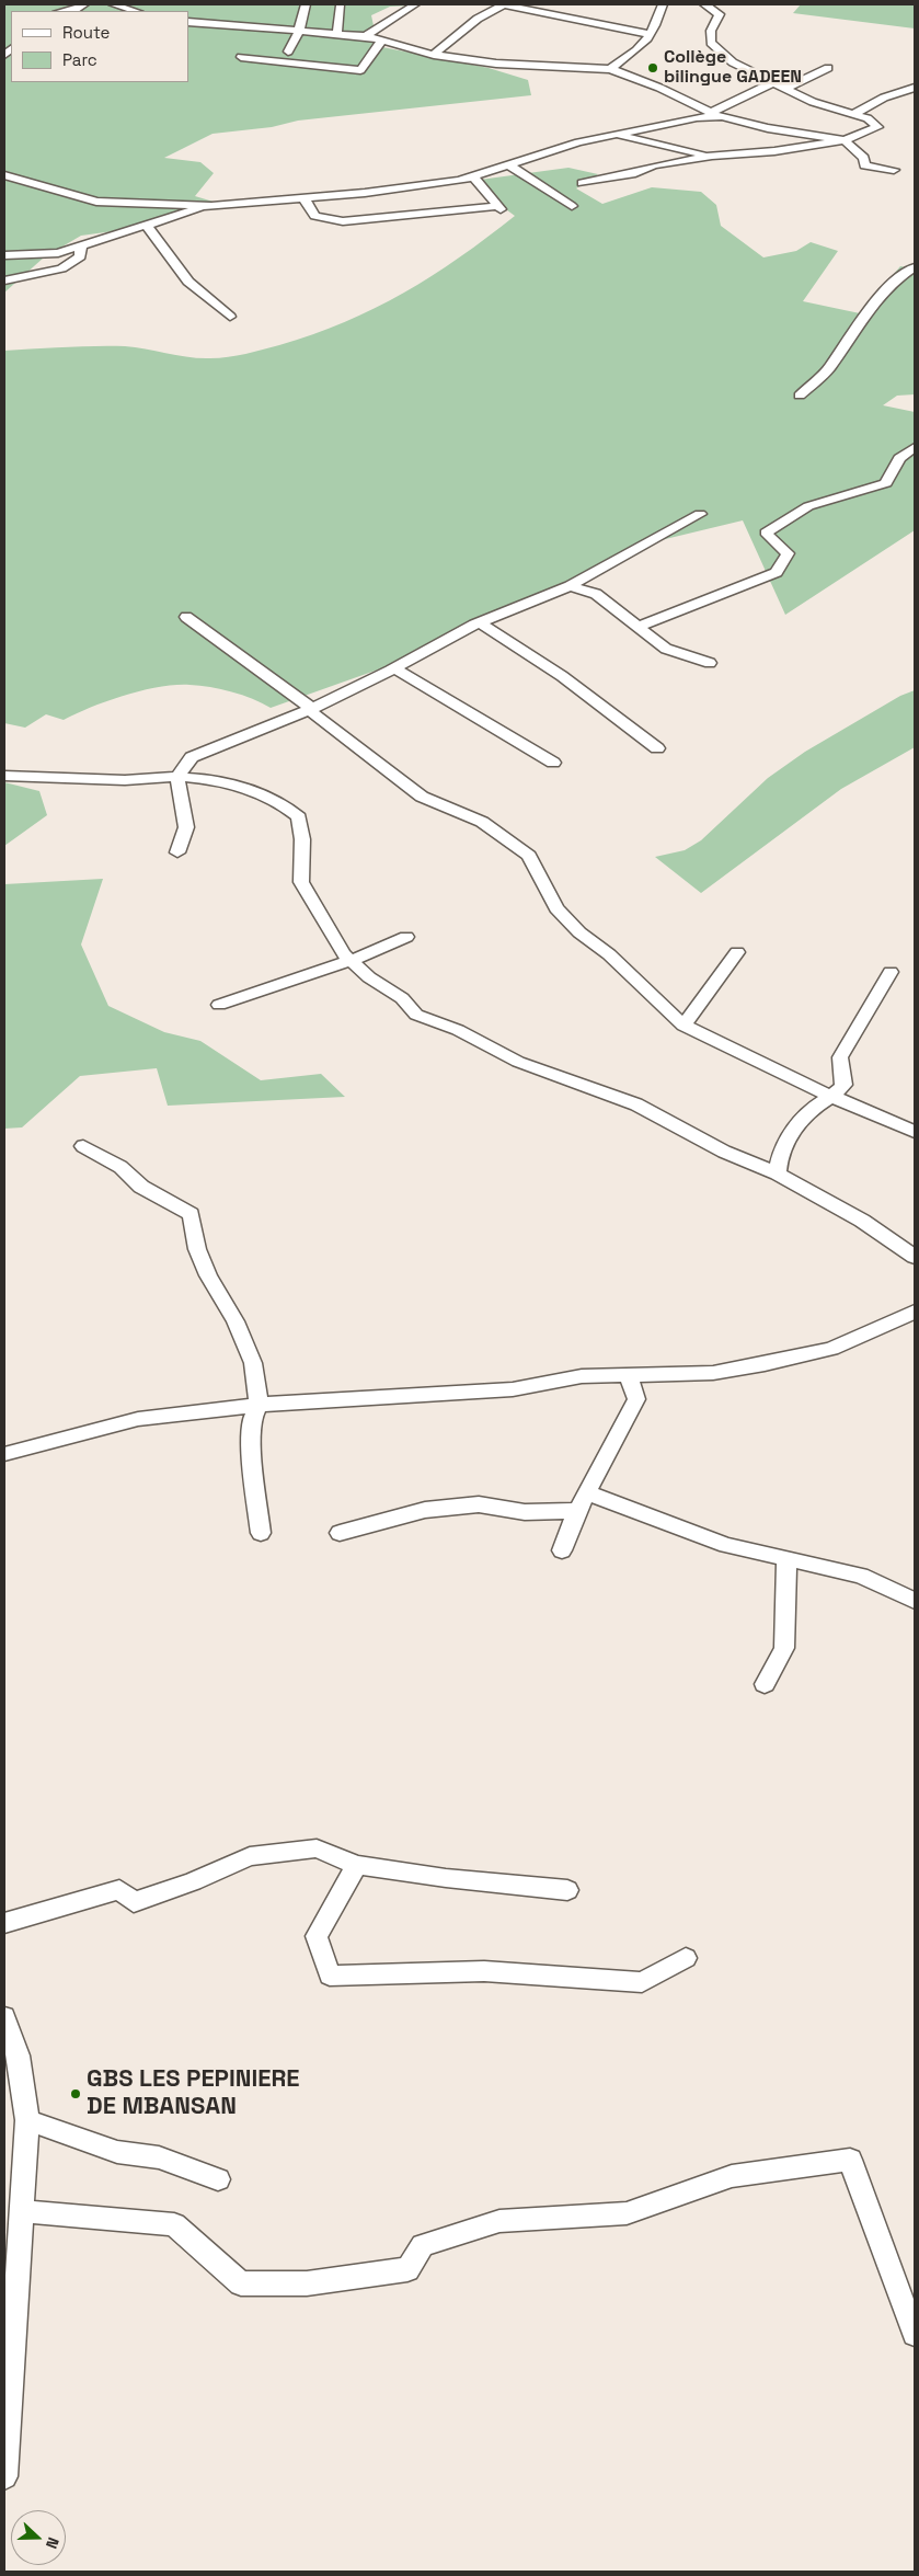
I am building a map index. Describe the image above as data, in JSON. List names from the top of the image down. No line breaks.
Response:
{"places":["Collège bilingue GADEEN","GBS LES PEPINIERE DE MBANSAN"],"legend":["Route","Parc"],"north":"right"}
